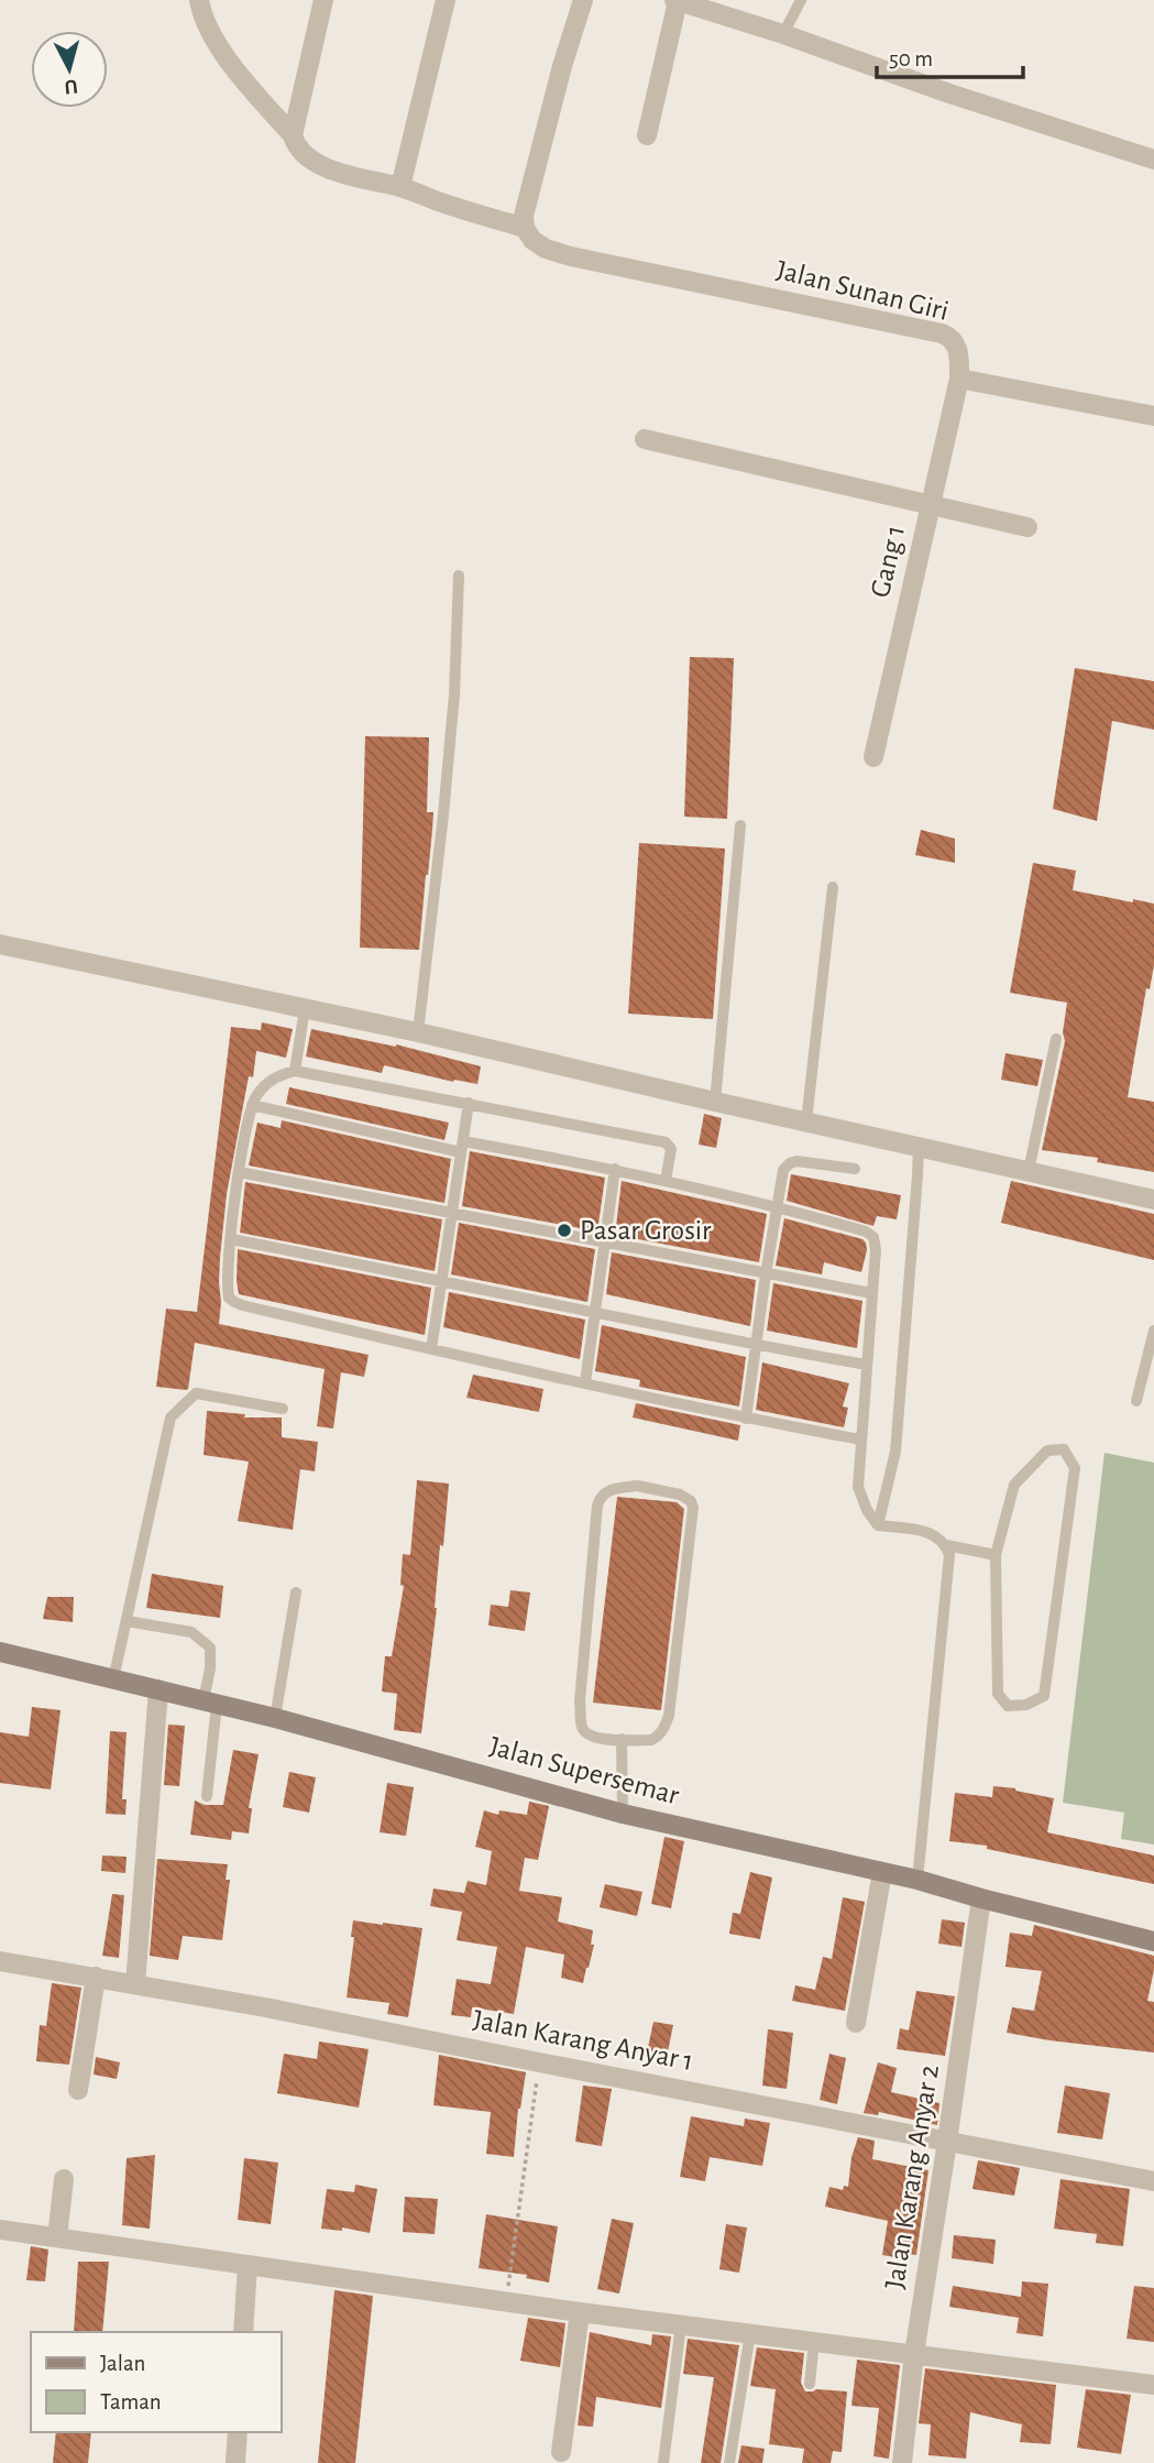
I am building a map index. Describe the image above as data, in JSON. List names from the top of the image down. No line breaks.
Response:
{"streets":{"main road":["Jalan Supersemar"],"street":["Jalan Sunan Giri","Gang 1","Jalan Karang Anyar 1","Jalan Karang Anyar 2"]},"crossings":[["Jalan Sunan Giri","Gang 1"],["Jalan Supersemar","Jalan Karang Anyar 2"],["Jalan Karang Anyar 1","Jalan Karang Anyar 2"]],"places":["Pasar Grosir"],"legend":["Jalan","Taman"],"scale_bar":"50 m","north":"bottom"}
